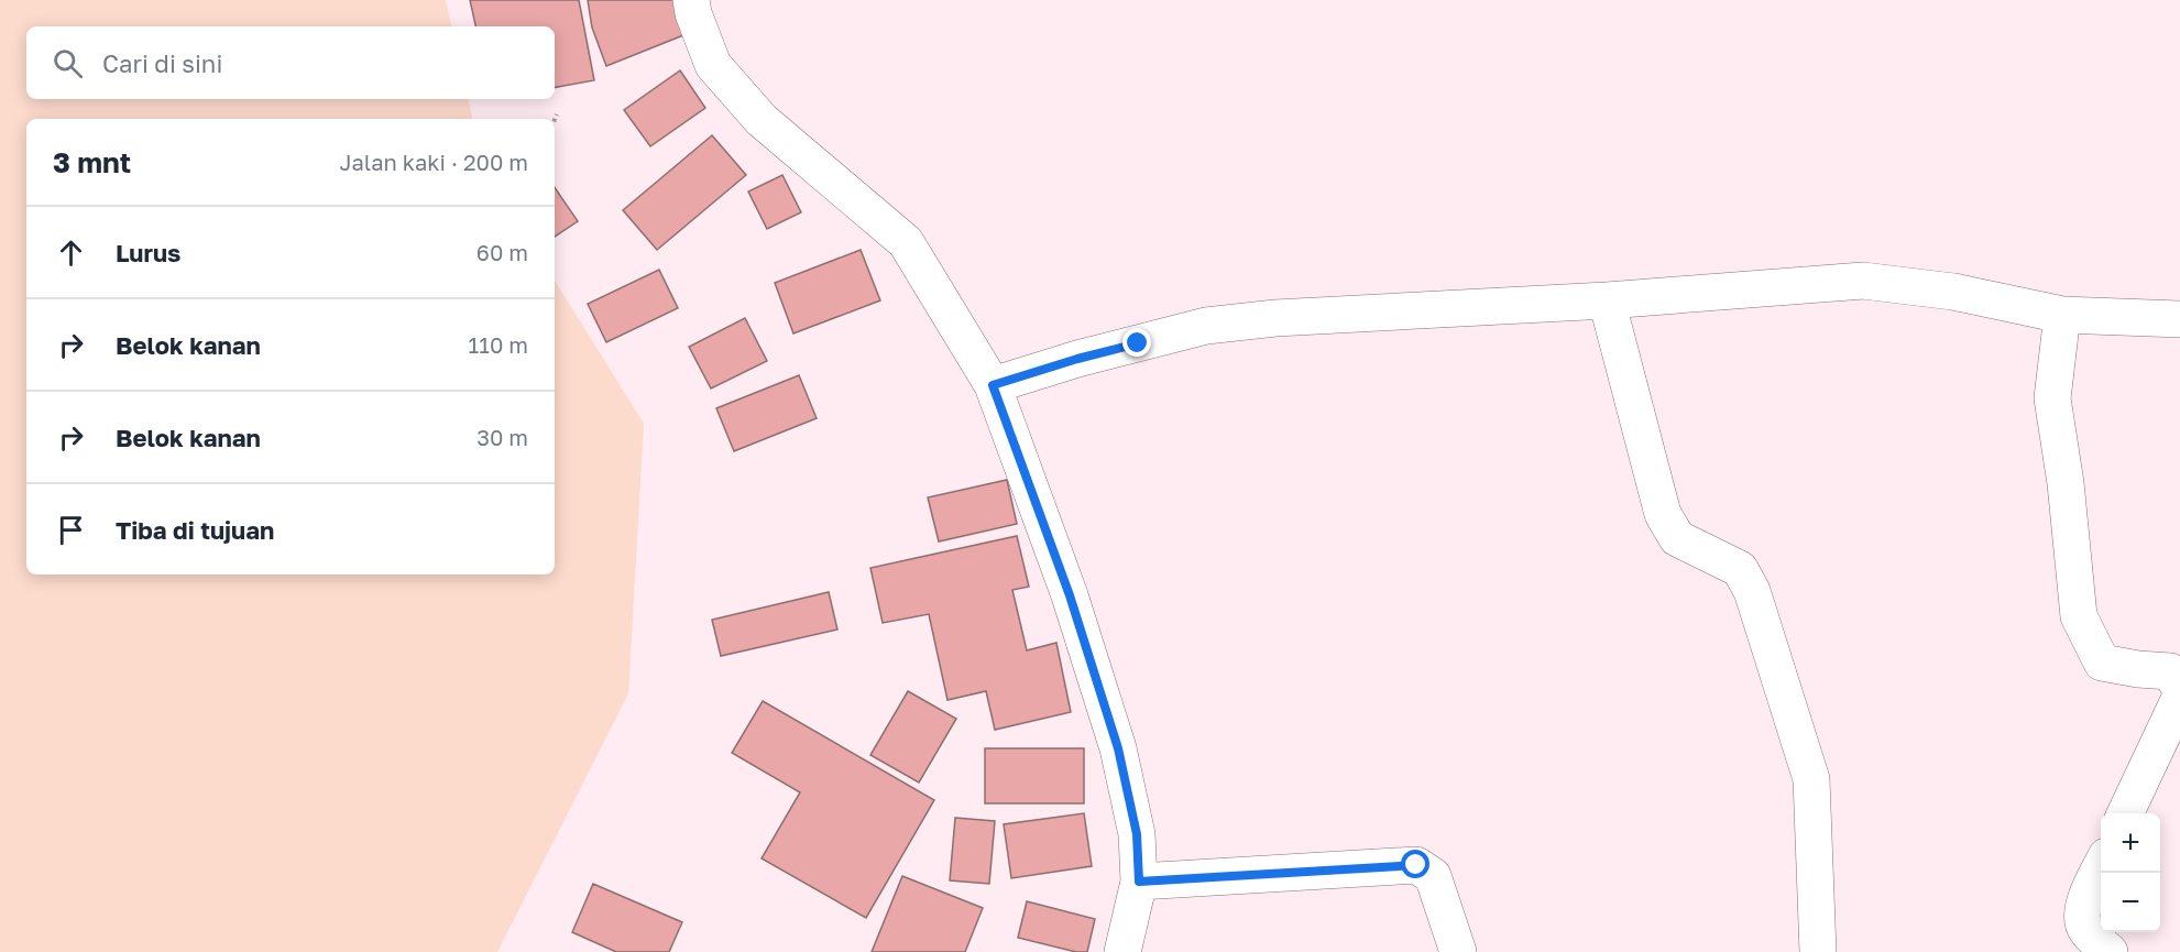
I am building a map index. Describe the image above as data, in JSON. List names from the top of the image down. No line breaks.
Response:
{"page":{"search":"Cari di sini","heading":["3 mnt","Jalan kaki · 200 m"],"list":[["Lurus","60 m"],["Belok kanan","110 m"],["Belok kanan","30 m"],"Tiba di tujuan"],"map_buttons":["+","−"]}}
